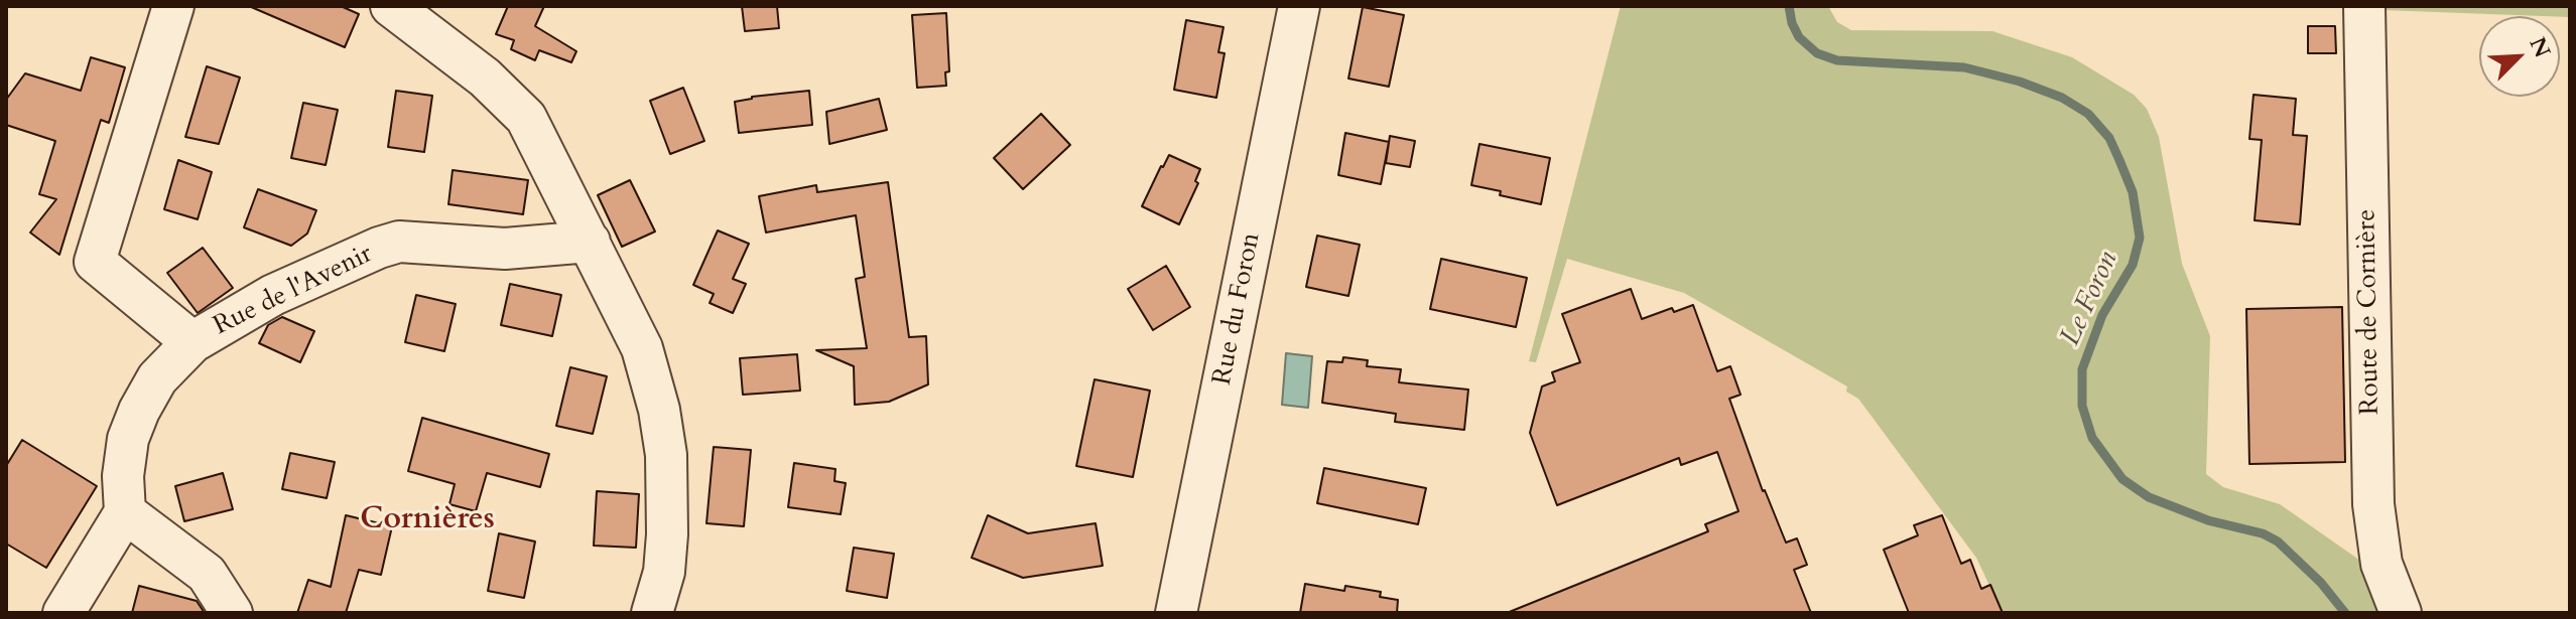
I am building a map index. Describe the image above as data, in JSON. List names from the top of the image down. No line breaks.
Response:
{"streets":{"street":["Rue de l'Avenir","Rue du Foron","Route de Cornière"]},"districts":["Cornières"],"water":["Le Foron"],"north":"top right"}
